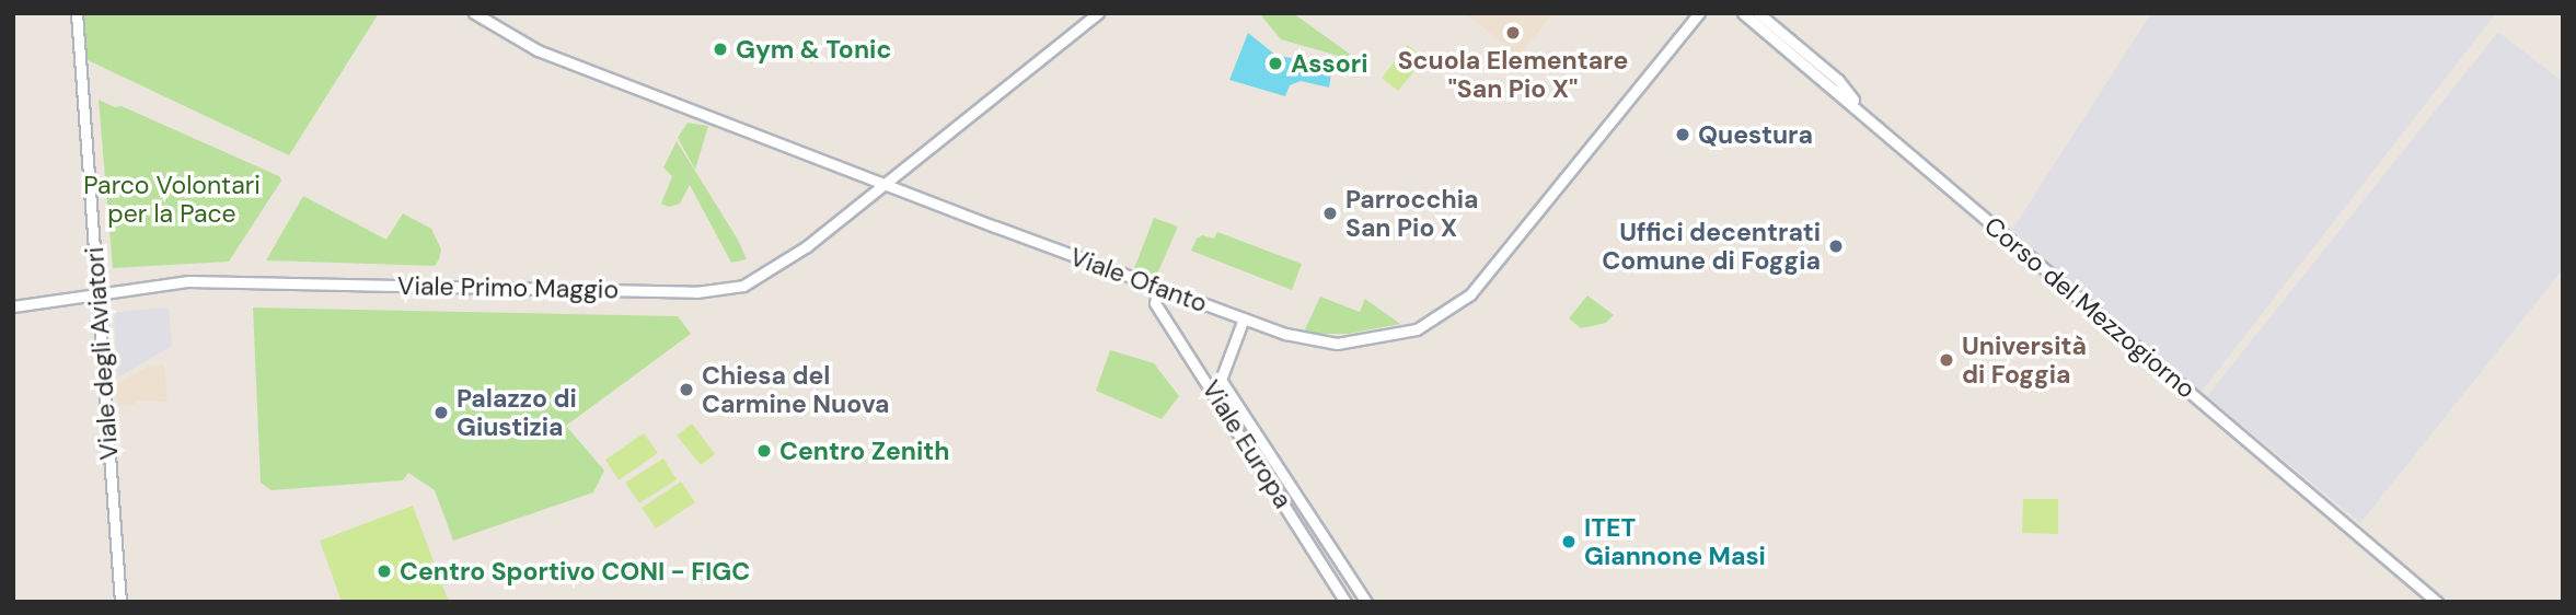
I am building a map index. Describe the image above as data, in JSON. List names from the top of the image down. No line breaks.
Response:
{"streets":{"main road":["Viale Ofanto","Viale Primo Maggio","Corso del Mezzogiorno","Viale degli Aviatori","Viale Europa"]},"crossings":[["Viale Ofanto","Viale Primo Maggio"],["Viale Ofanto","Viale Europa"],["Viale Primo Maggio","Viale degli Aviatori"]],"parks":["Parco Volontari per la Pace"],"places":["Scuola Elementare \"San Pio X\"","Gym & Tonic","Assori","Questura","Parrocchia San Pio X","Uffici decentrati Comune di Foggia","Università di Foggia","Chiesa del Carmine Nuova","Palazzo di Giustizia","Centro Zenith","ITET Giannone Masi","Centro Sportivo CONI - FIGC"]}
